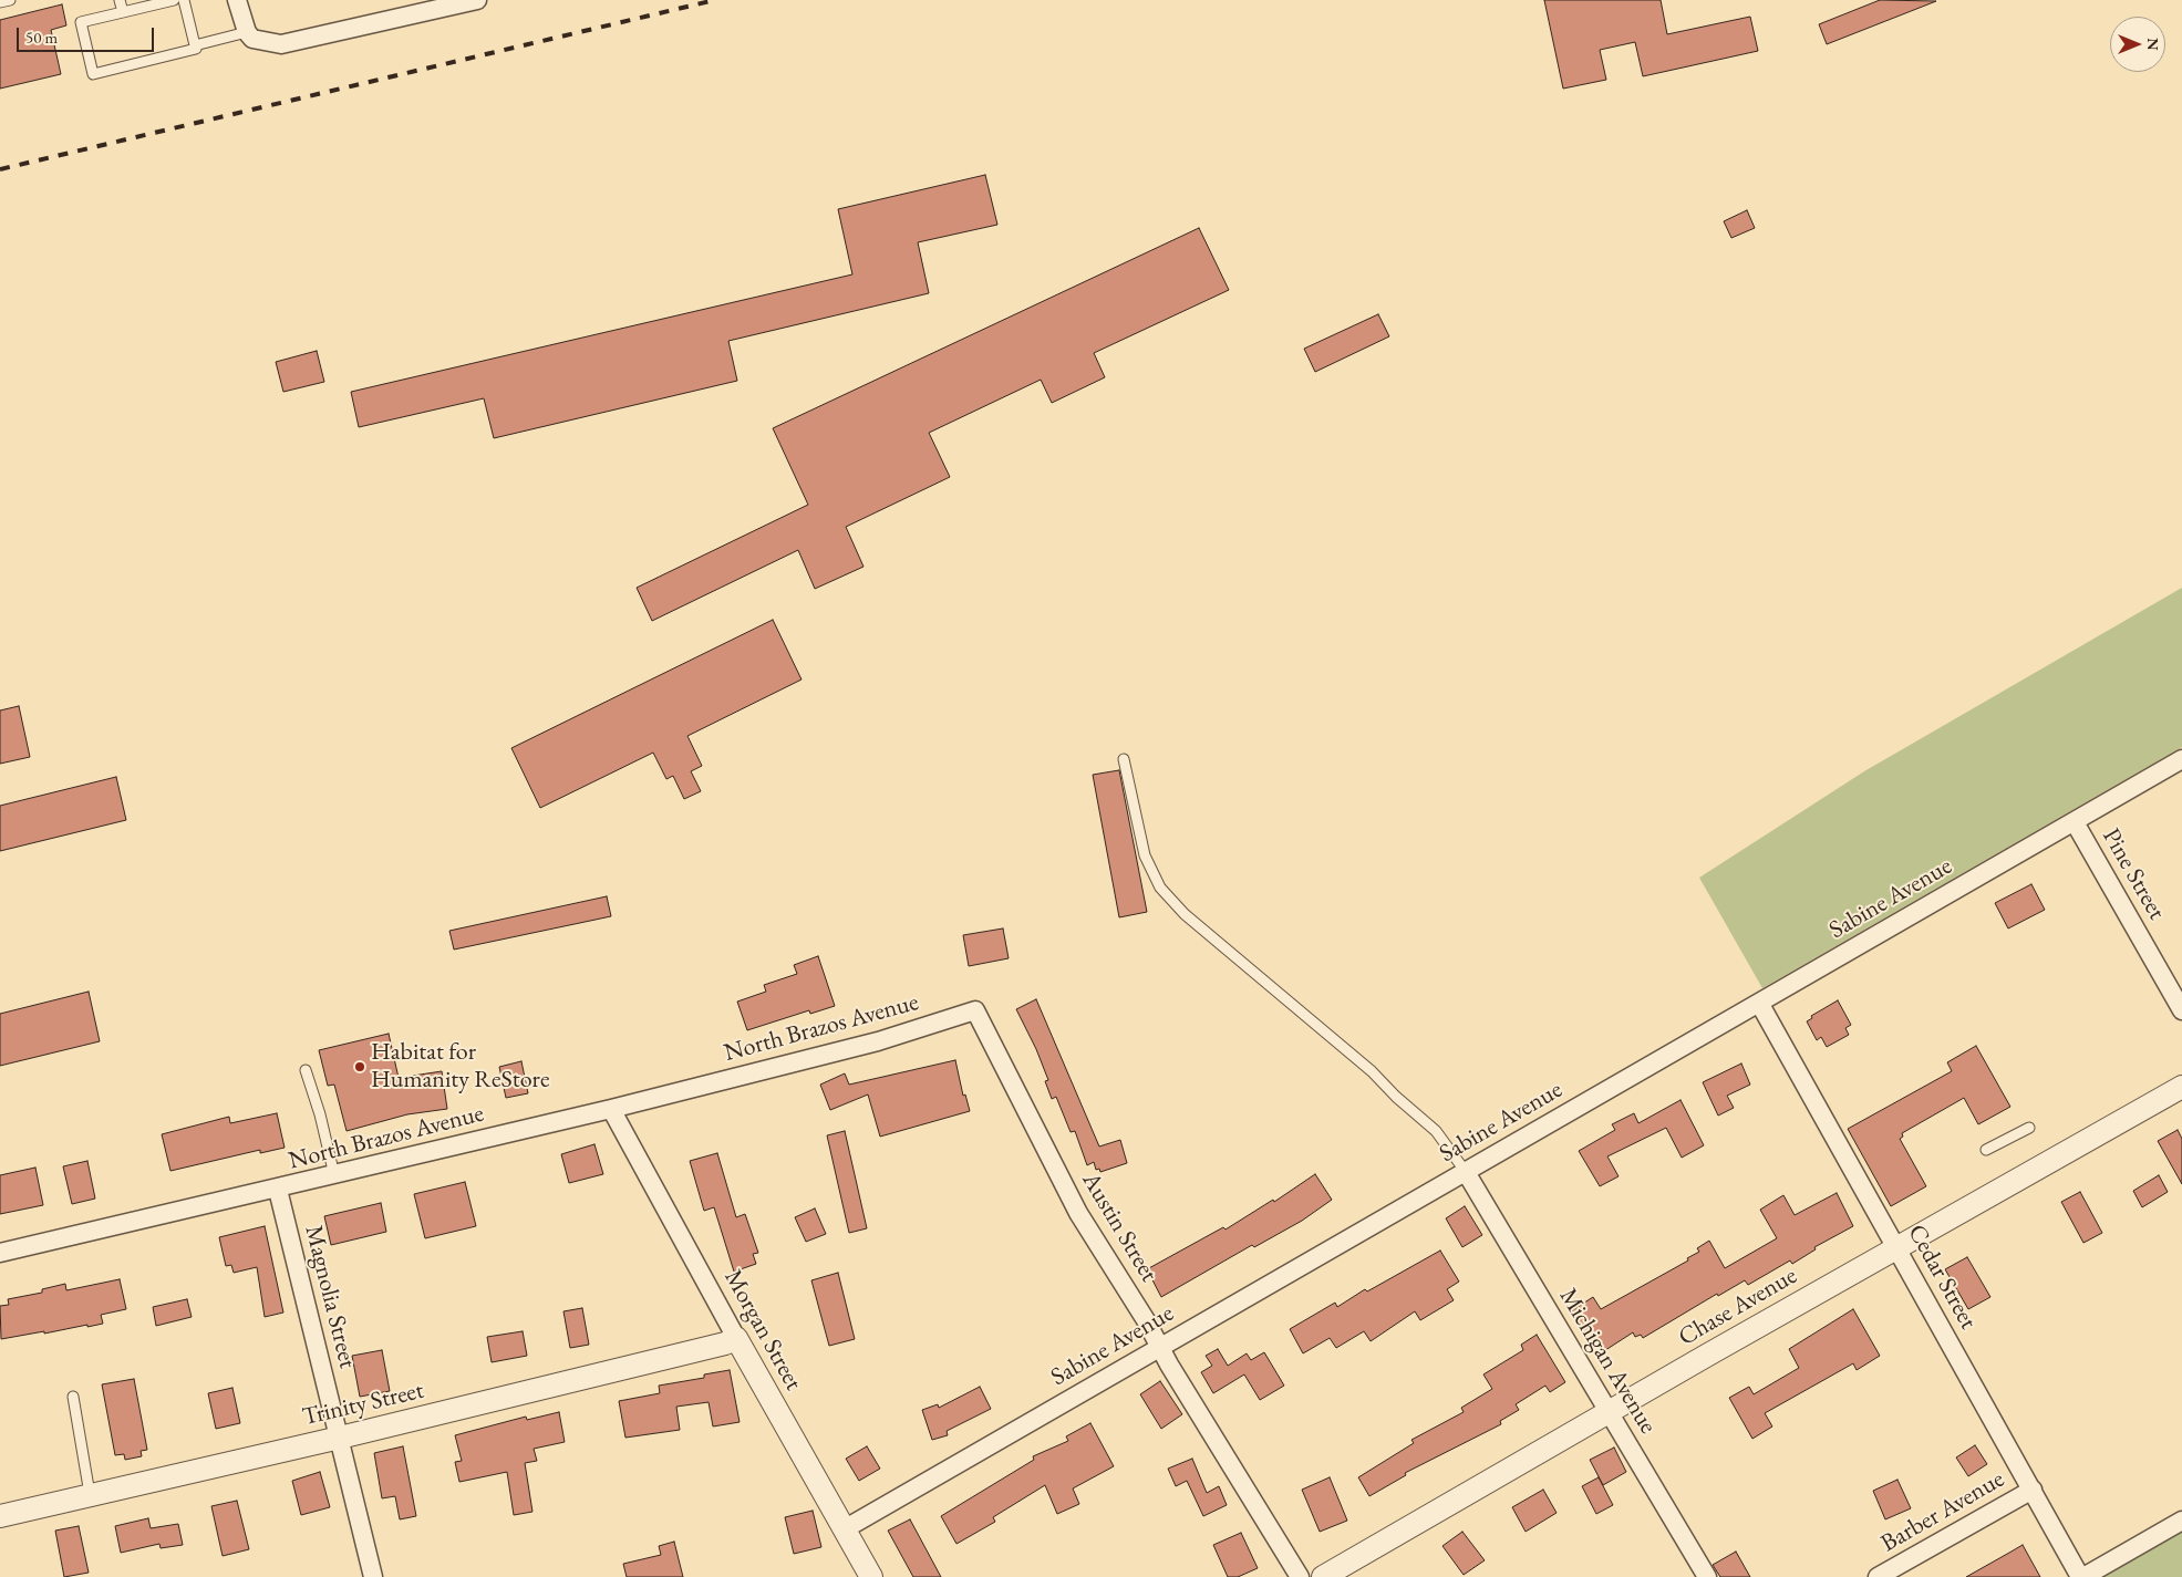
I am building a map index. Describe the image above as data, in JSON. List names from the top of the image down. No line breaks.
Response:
{"streets":{"street":["Pine Street","Sabine Avenue","North Brazos Avenue","Austin Street","Cedar Street","Magnolia Street","Chase Avenue","Morgan Street","Michigan Avenue","Trinity Street","Barber Avenue"]},"crossings":[["Pine Street","Sabine Avenue"],["Sabine Avenue","Austin Street"],["Sabine Avenue","Cedar Street"],["Sabine Avenue","Morgan Street"],["Sabine Avenue","Michigan Avenue"],["North Brazos Avenue","Austin Street"],["North Brazos Avenue","Magnolia Street"],["North Brazos Avenue","Morgan Street"],["Cedar Street","Chase Avenue"],["Cedar Street","Barber Avenue"],["Magnolia Street","Trinity Street"],["Chase Avenue","Michigan Avenue"],["Morgan Street","Trinity Street"]],"places":["Habitat for Humanity ReStore"],"scale_bar":"50 m","north":"right"}
